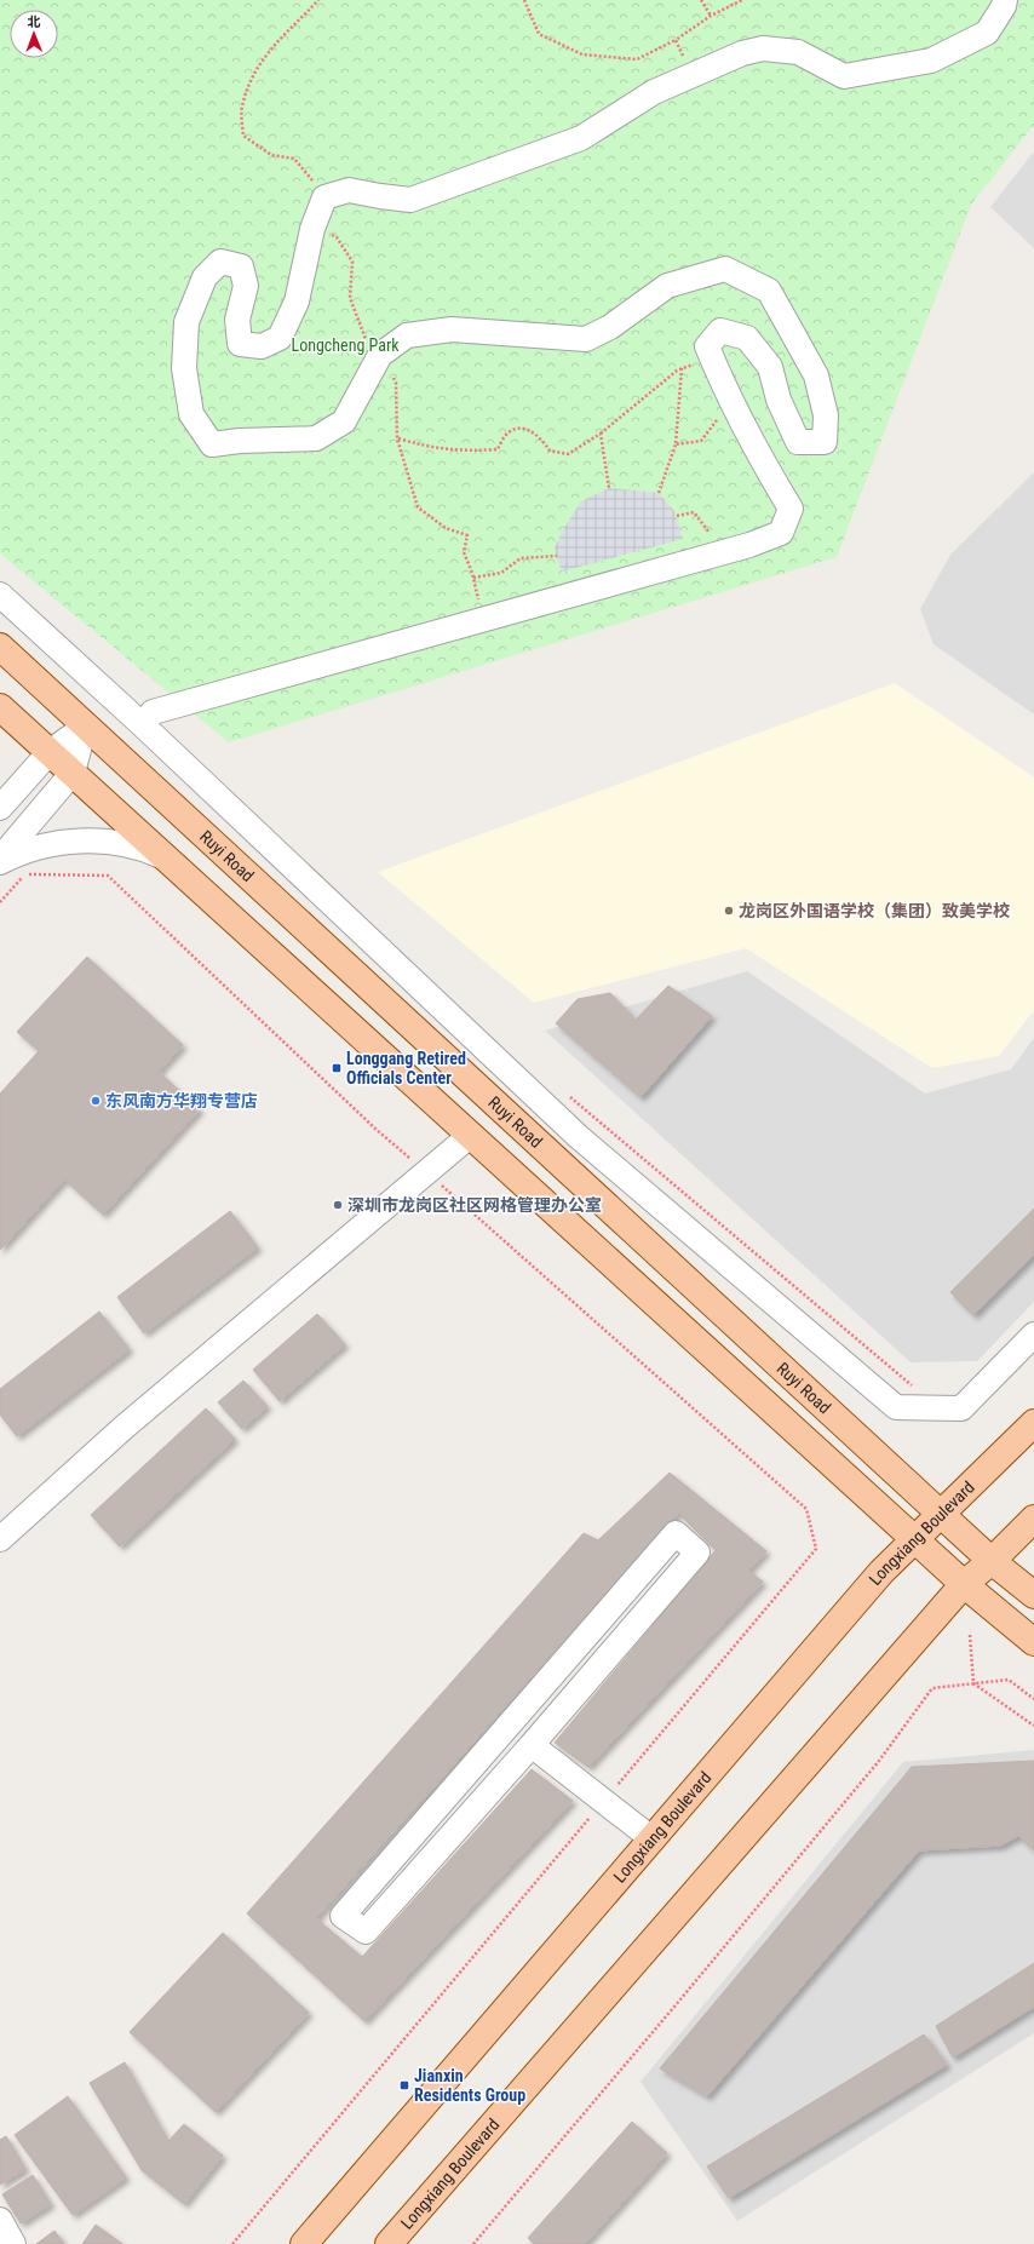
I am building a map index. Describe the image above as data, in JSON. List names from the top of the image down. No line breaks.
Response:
{"streets":{"main road":["Ruyi Road","Longxiang Boulevard"]},"crossings":[["Ruyi Road","Longxiang Boulevard"]],"parks":["Longcheng Park"],"places":{"other":["龙岗区外国语学校（集团）致美学校","东风南方华翔专营店","深圳市龙岗区社区网格管理办公室"],"transit":["Longgang Retired Officials Center","Jianxin Residents Group"]},"north":"top"}
